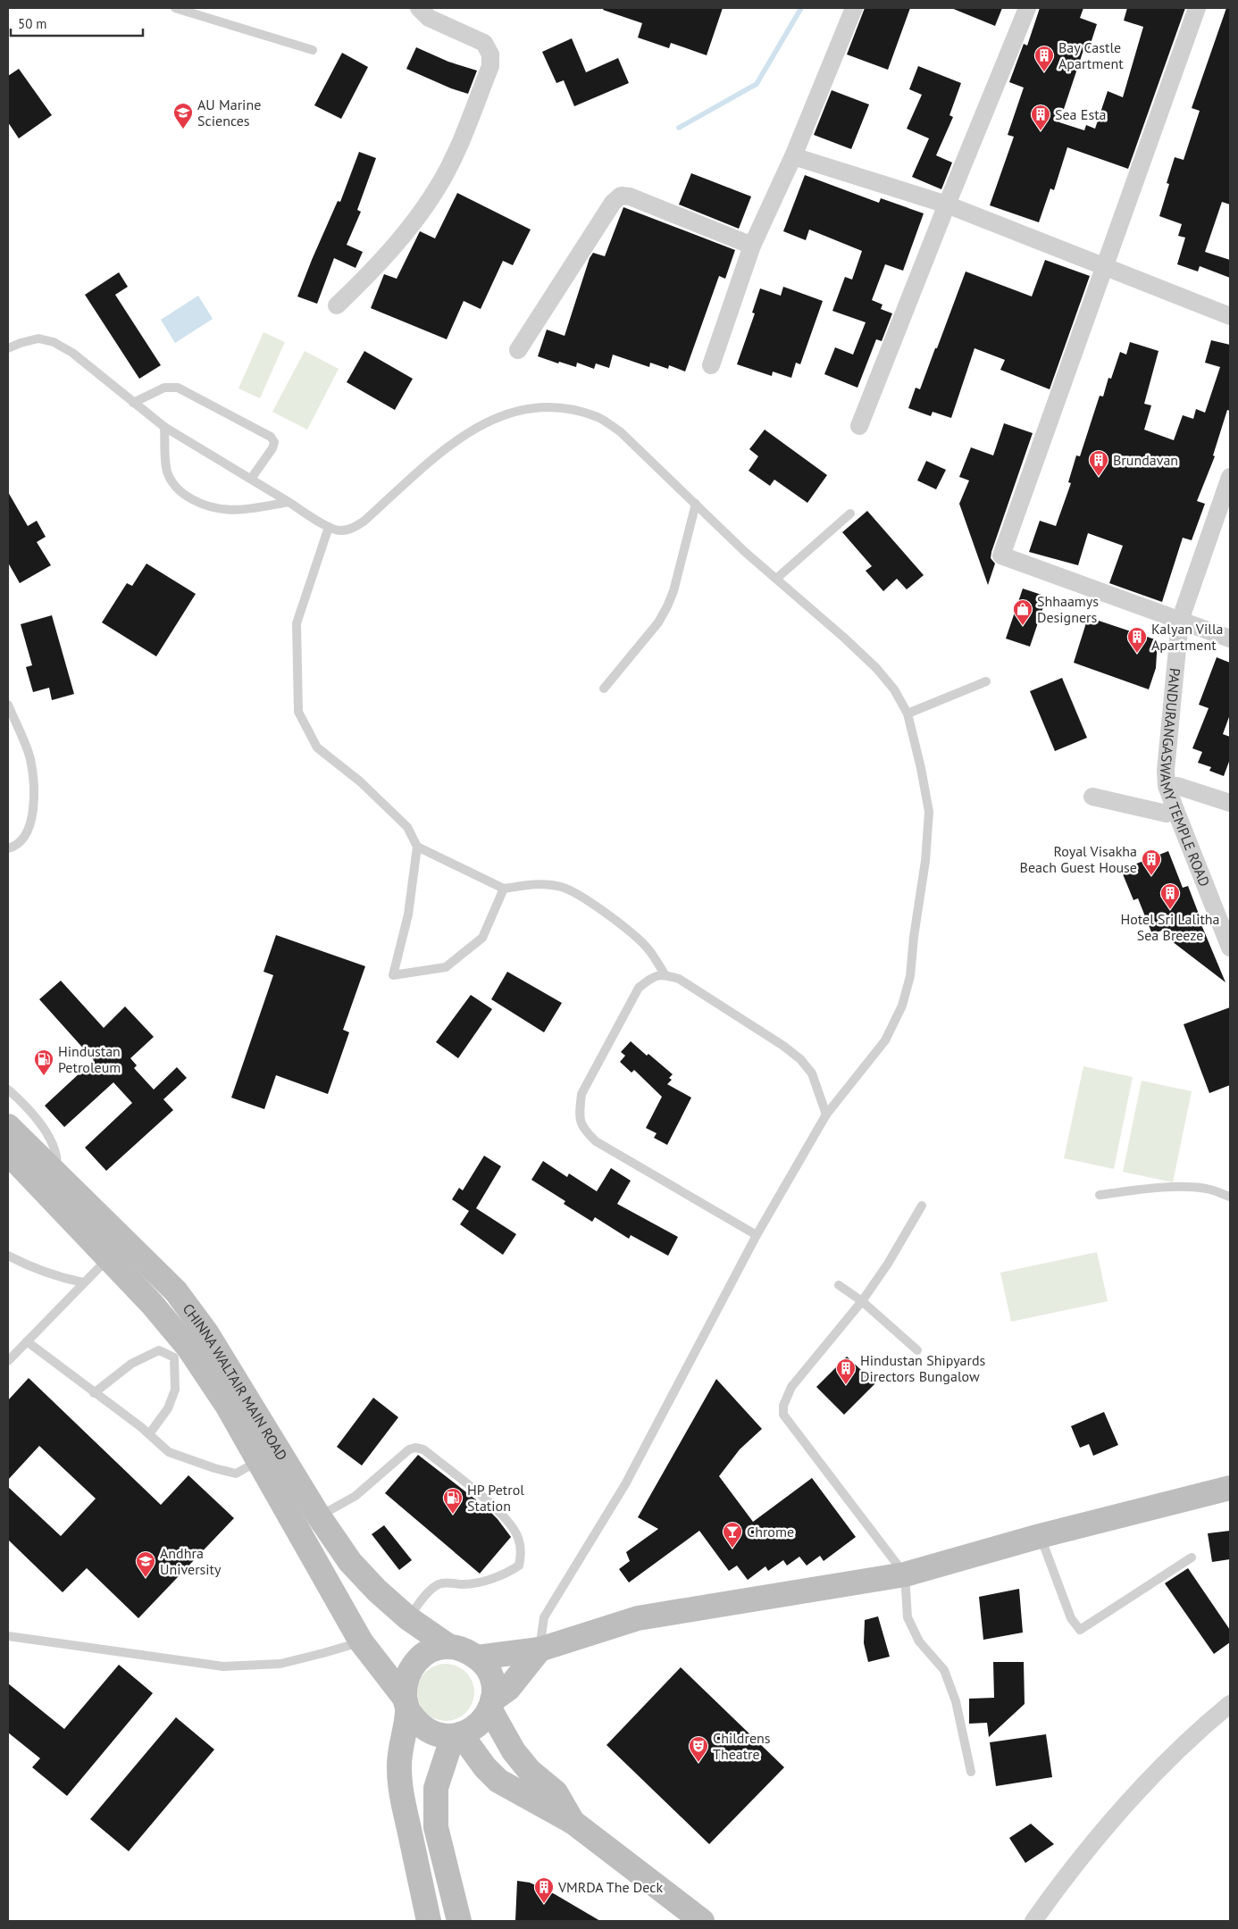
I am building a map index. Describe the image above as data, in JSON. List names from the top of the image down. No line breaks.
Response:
{"streets":{"street":["PANDURANGASWAMY TEMPLE ROAD","CHINNA WALTAIR MAIN ROAD"]},"places":{"building":["Bay Castle Apartment","Sea Esta","Brundavan","Kalyan Villa Apartment","Royal Visakha Beach Guest House","Hotel Sri Lalitha Sea Breeze","Hindustan Shipyards Directors Bungalow","VMRDA The Deck"],"school or university":["AU Marine Sciences","Andhra University"],"shop":["Shhaamys Designers"],"fuel station":["Hindustan Petroleum","HP Petrol Station"],"bar":["Chrome"],"theatre":["Childrens Theatre"]},"scale_bar":"50 m"}
